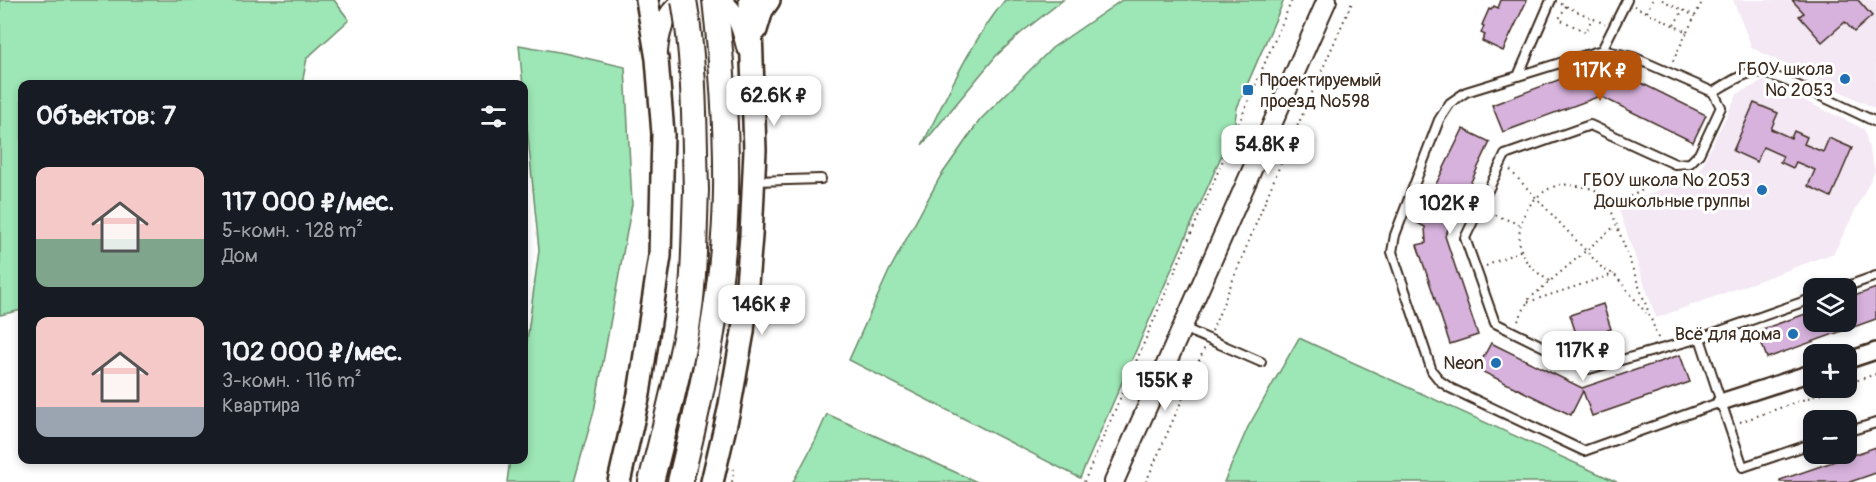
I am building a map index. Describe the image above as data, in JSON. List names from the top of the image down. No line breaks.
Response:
{"places":{"other":["ГБОУ школа № 2053","ГБОУ школа № 2053 Дошкольные группы","Всё для дома","Neon"],"transit":["Проектируемый проезд №598"]},"page":{"price":["117K ₽","62.6K ₽","54.8K ₽","102K ₽","146K ₽","117K ₽","155K ₽"],"heading":"Объектов: 7","list":[{"name":"117 000 ₽/мес.","note":"5-комн. · 128 m² · Дом"},{"name":"102 000 ₽/мес.","note":"3-комн. · 116 m² · Квартира"}],"map_buttons":["+","−"]}}
